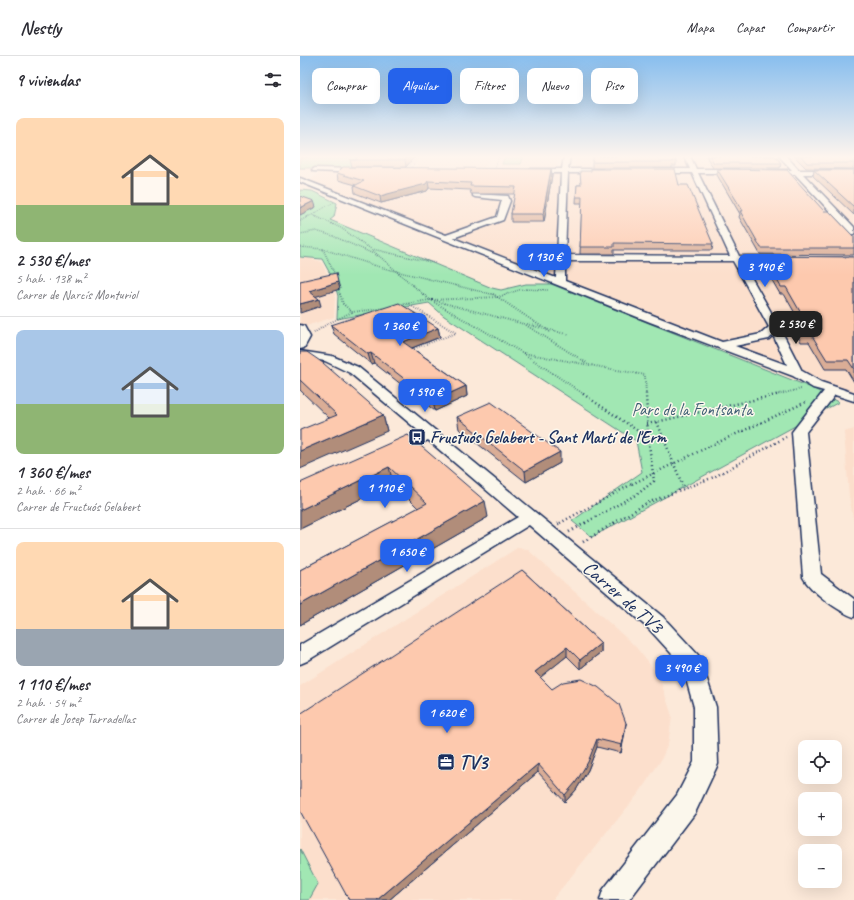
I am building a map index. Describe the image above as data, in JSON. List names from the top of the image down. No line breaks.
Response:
{"streets":{"street":["Carrer de TV3"]},"parks":["Parc de la Fontsanta"],"places":{"bus stop":["Fructuós Gelabert - Sant Martí de l'Erm"],"office":["TV3"]},"page":{"header":"Nestly","nav":["Mapa","Capas","Compartir"],"heading":"9 viviendas","chip":["Comprar","Alquilar","Filtros","Nuevo","Piso"],"list":[{"name":"2 530 €/mes","note":"5 hab. · 138 m² · Carrer de Narcís Monturiol"},{"name":"1 360 €/mes","note":"2 hab. · 66 m² · Carrer de Fructuós Gelabert"},{"name":"1 110 €/mes","note":"2 hab. · 54 m² · Carrer de Josep Tarradellas"}],"price":["1 130 €","3 140 €","2 530 €","1 360 €","1 590 €","1 110 €","1 650 €","3 490 €","1 620 €"],"map_buttons":["+","−"]}}
